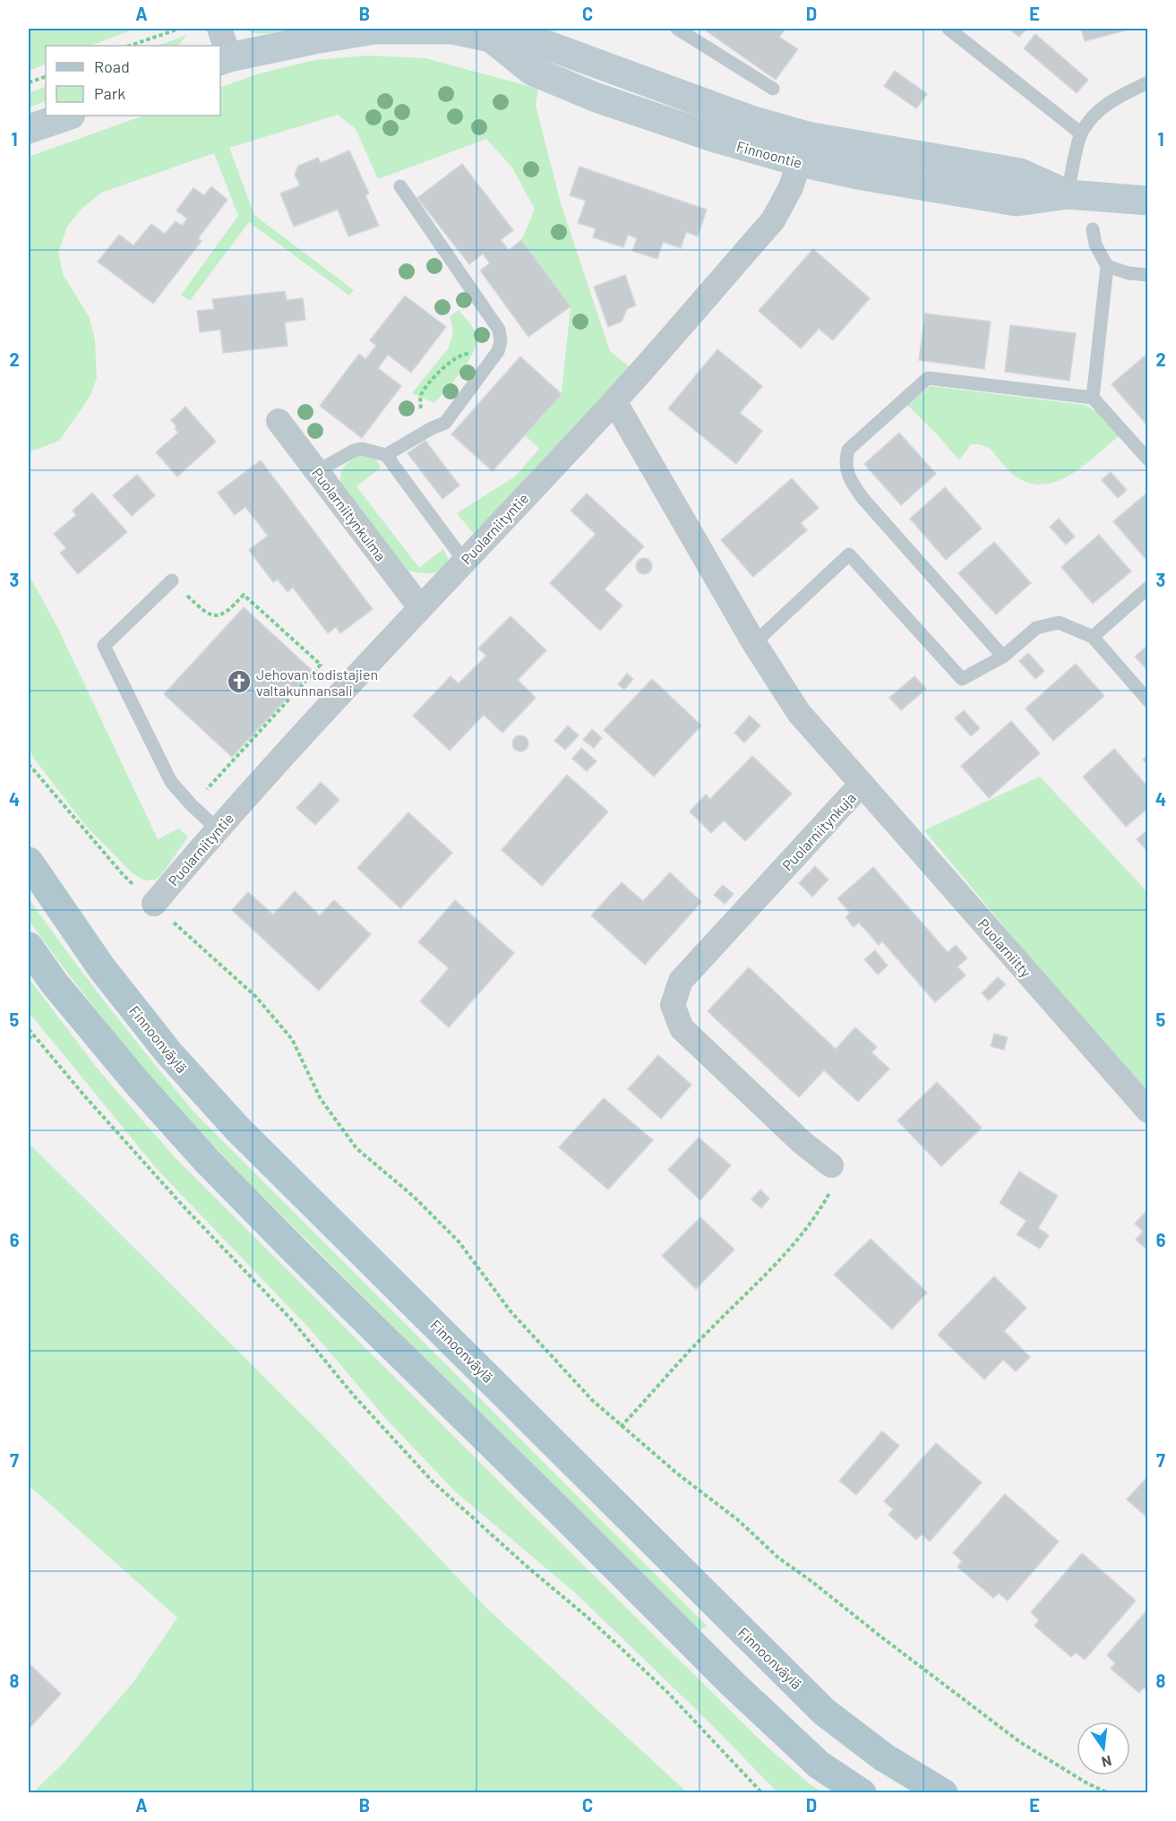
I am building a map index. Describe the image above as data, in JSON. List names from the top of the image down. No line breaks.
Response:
{"streets":{"main road":["Finnoonväylä"],"street":["Finnoontie","Puolarniitynkulma","Puolarniityntie","Puolarniitynkuja","Puolarniitty"]},"crossings":[["Finnoontie","Puolarniityntie"],["Puolarniitynkulma","Puolarniityntie"],["Puolarniityntie","Puolarniitynkuja"],["Puolarniitynkuja","Puolarniitty"]],"places":{"church":["Jehovan todistajien valtakunnansali"]},"legend":["Road","Park"],"north":"bottom","grid":{"columns":["A","B","C","D","E"],"rows":["1","2","3","4","5","6","7","8"]}}
